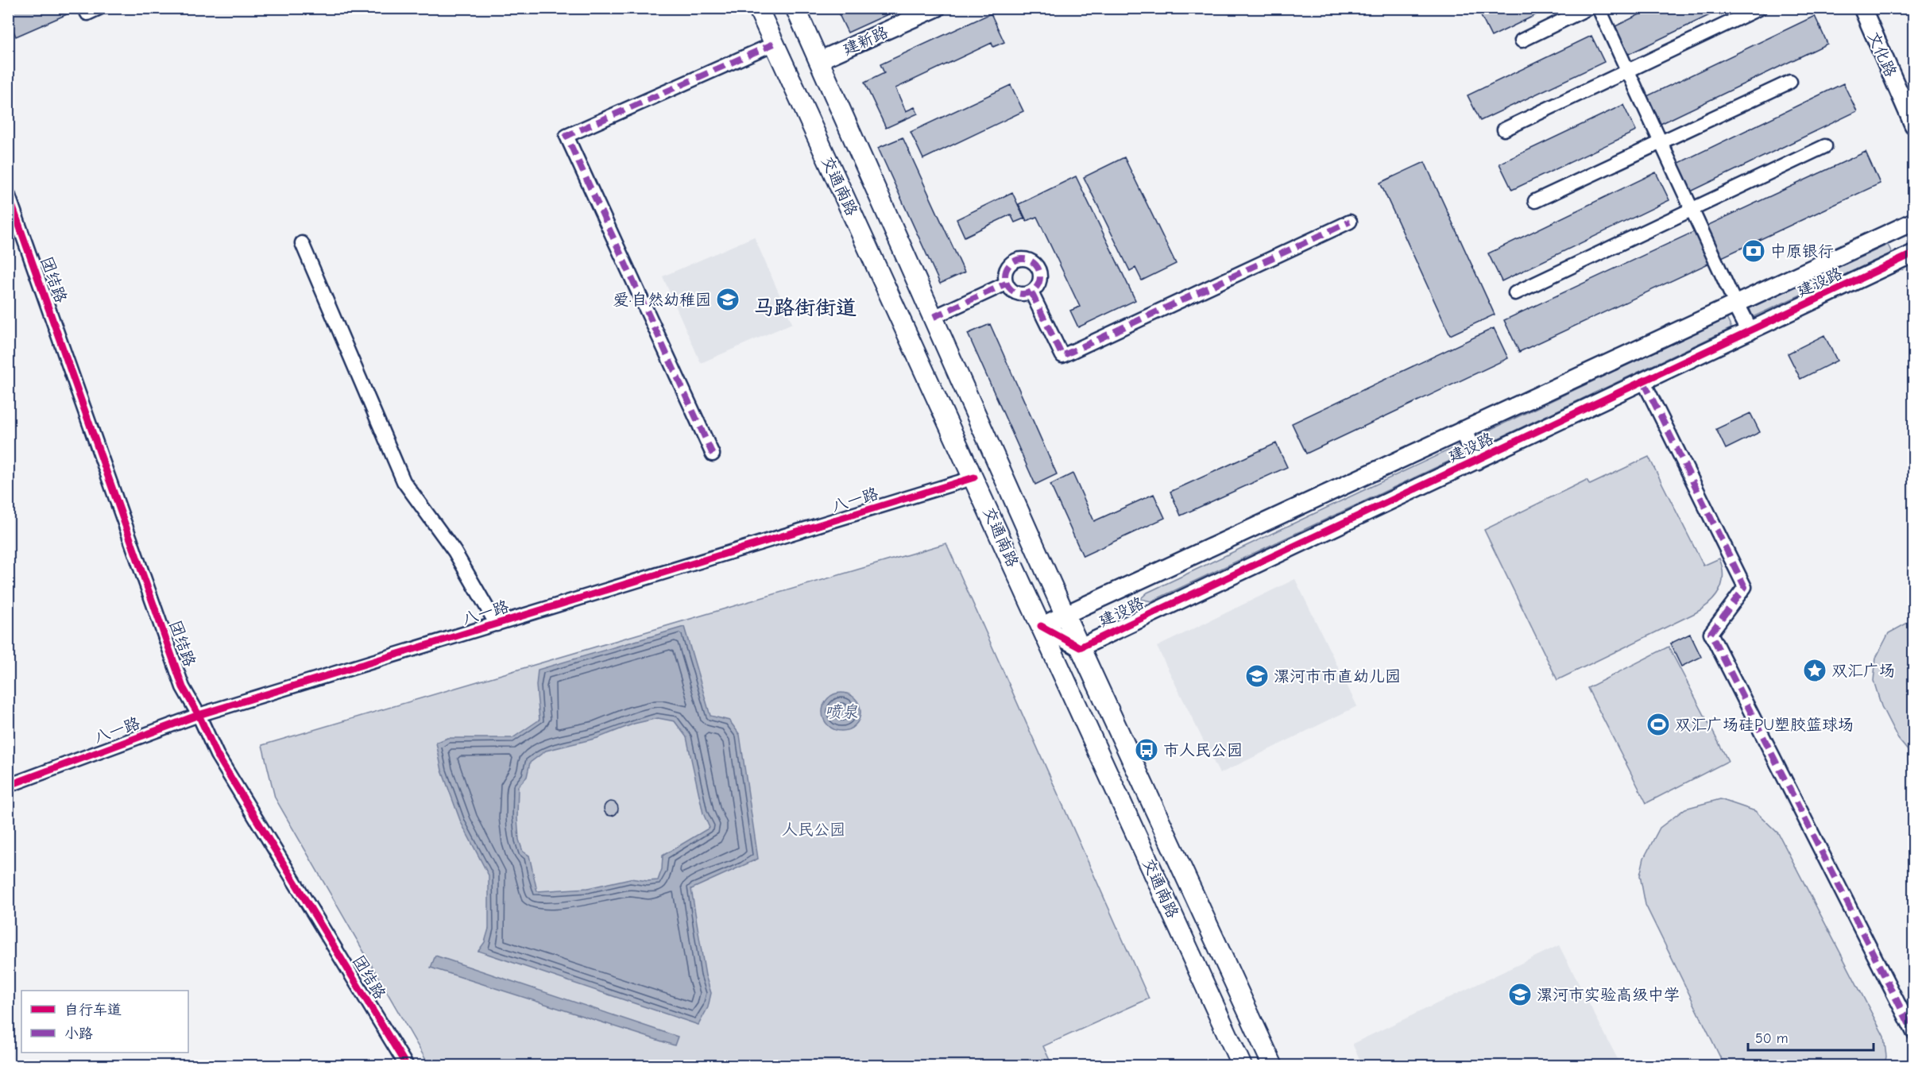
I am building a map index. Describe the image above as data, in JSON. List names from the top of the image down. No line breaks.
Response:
{"streets":{"main road":["交通南路"],"street":["建新路","文化路","团结路","建设路","八一路"]},"crossings":[["建新路","交通南路"],["交通南路","建设路"],["交通南路","八一路"],["团结路","八一路"]],"districts":["马路街街道"],"water":["喷泉"],"parks":["人民公园"],"places":{"bank":["中原银行"],"school or university":["爱·自然幼稚园","漯河市市直幼儿园","漯河市实验高级中学"],"place":["双汇广场"],"sports":["双汇广场硅PU塑胶篮球场"],"bus stop":["市人民公园"]},"legend":["自行车道","小路"],"scale_bar":"50 m"}
